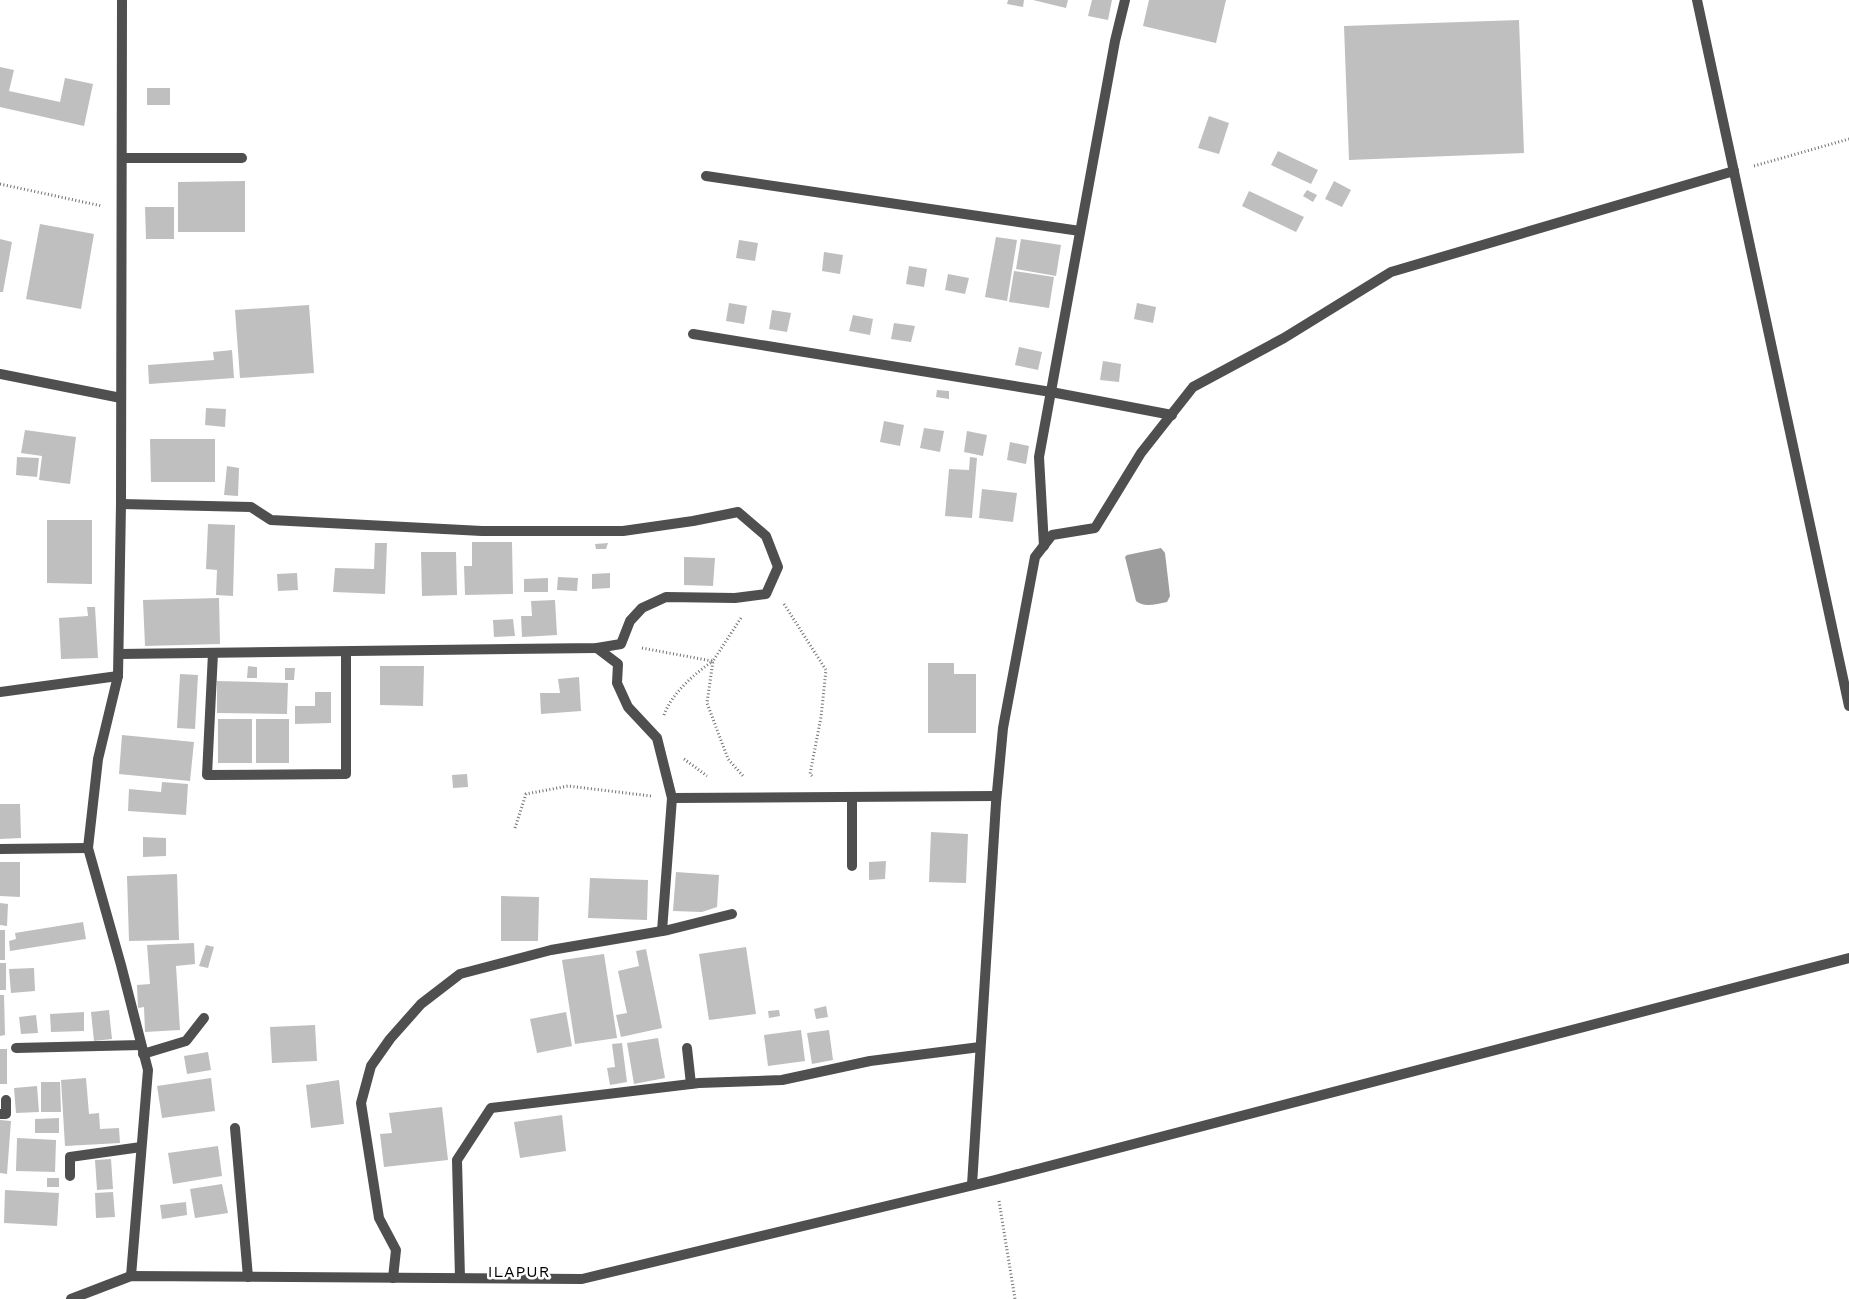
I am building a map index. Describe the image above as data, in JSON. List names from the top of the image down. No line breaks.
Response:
{"districts":["ILAPUR"]}
